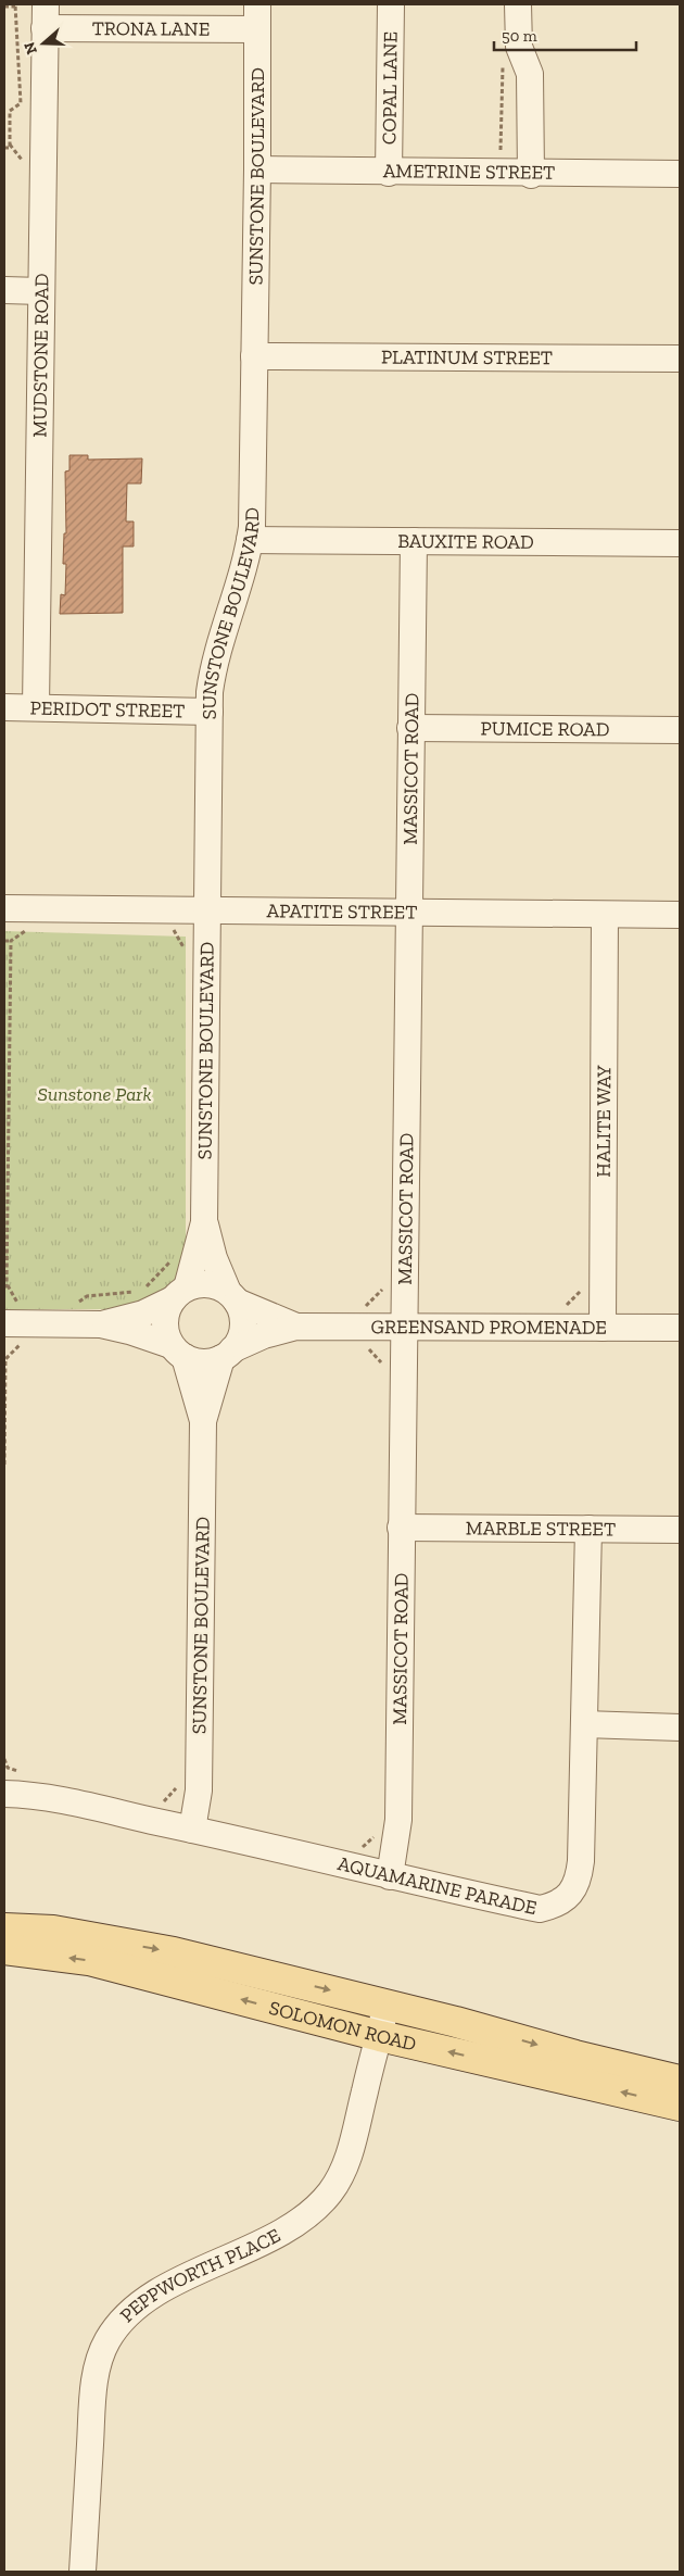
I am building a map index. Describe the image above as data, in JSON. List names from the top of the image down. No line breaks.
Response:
{"streets":{"main road":["SOLOMON ROAD"],"street":["TRONA LANE","COPAL LANE","AMETRINE STREET","SUNSTONE BOULEVARD","MUDSTONE ROAD","PLATINUM STREET","BAUXITE ROAD","PERIDOT STREET","PUMICE ROAD","MASSICOT ROAD","APATITE STREET","HALITE WAY","GREENSAND PROMENADE","MARBLE STREET","AQUAMARINE PARADE","PEPPWORTH PLACE"]},"crossings":[["TRONA LANE","SUNSTONE BOULEVARD"],["TRONA LANE","MUDSTONE ROAD"],["COPAL LANE","AMETRINE STREET"],["AMETRINE STREET","SUNSTONE BOULEVARD"],["SUNSTONE BOULEVARD","PLATINUM STREET"],["SUNSTONE BOULEVARD","BAUXITE ROAD"],["SUNSTONE BOULEVARD","PERIDOT STREET"],["SUNSTONE BOULEVARD","APATITE STREET"],["SUNSTONE BOULEVARD","GREENSAND PROMENADE"],["SUNSTONE BOULEVARD","AQUAMARINE PARADE"],["MUDSTONE ROAD","PERIDOT STREET"],["BAUXITE ROAD","MASSICOT ROAD"],["PUMICE ROAD","MASSICOT ROAD"],["MASSICOT ROAD","APATITE STREET"],["MASSICOT ROAD","GREENSAND PROMENADE"],["MASSICOT ROAD","MARBLE STREET"],["MASSICOT ROAD","AQUAMARINE PARADE"],["APATITE STREET","HALITE WAY"],["HALITE WAY","GREENSAND PROMENADE"],["MARBLE STREET","AQUAMARINE PARADE"],["SOLOMON ROAD","PEPPWORTH PLACE"]],"parks":["Sunstone Park"],"scale_bar":"50 m","north":"left"}
